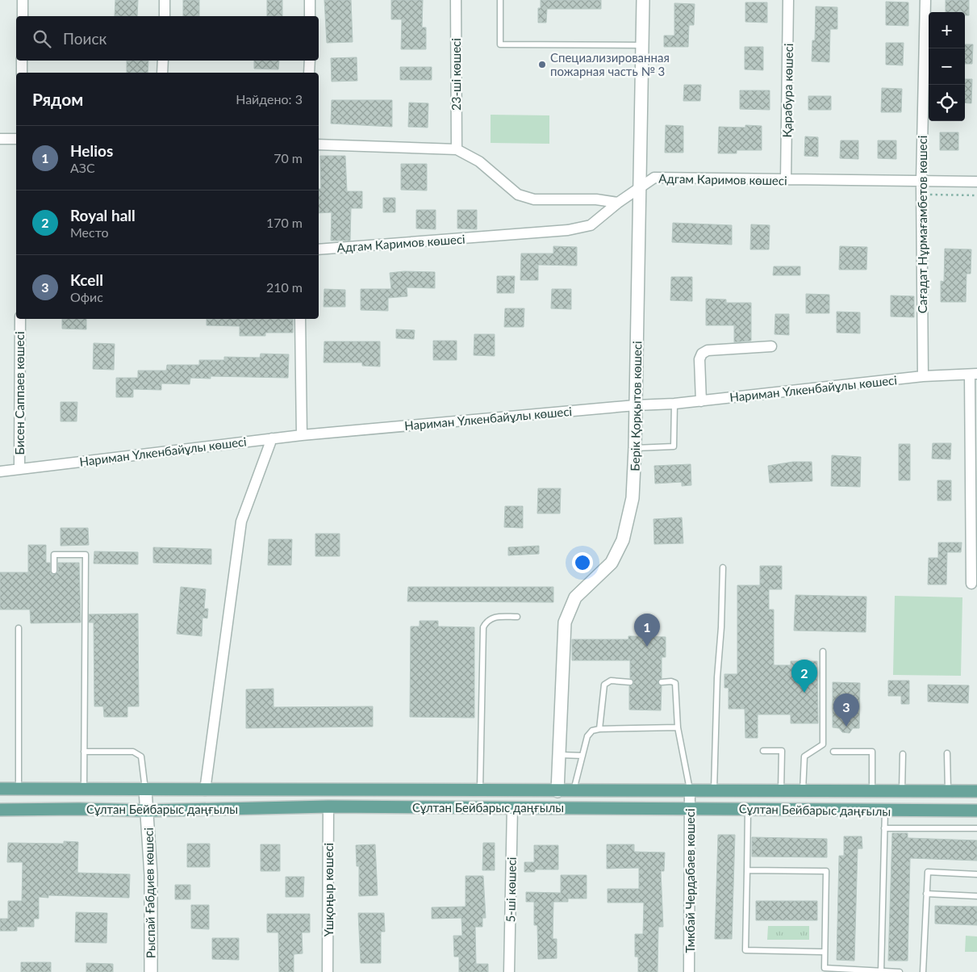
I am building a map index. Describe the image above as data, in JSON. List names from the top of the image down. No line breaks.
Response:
{"streets":{"main road":["Сұлтан Бейбарыс даңғылы"],"street":["23-шi көшесi","Қарабура көшесі","Адгам Каримов көшесі","Сағадат Нұрмағамбетов көшесі","Нариман Үлкенбайұлы көшесі","Бисен Саппаев көшесі","Берік Қорқытов көшесі","Тмкбай Чердабаев көшесі","Үшқоңыр көшесі","5-ші көшесі","Рыспай Ғабдиев көшесі"]},"crossings":[["Қарабура көшесі","Адгам Каримов көшесі"],["Адгам Каримов көшесі","Сағадат Нұрмағамбетов көшесі"],["Адгам Каримов көшесі","Берік Қорқытов көшесі"],["Сағадат Нұрмағамбетов көшесі","Нариман Үлкенбайұлы көшесі"],["Нариман Үлкенбайұлы көшесі","Бисен Саппаев көшесі"],["Нариман Үлкенбайұлы көшесі","Берік Қорқытов көшесі"],["Берік Қорқытов көшесі","Сұлтан Бейбарыс даңғылы"],["Сұлтан Бейбарыс даңғылы","Тмкбай Чердабаев көшесі"],["Сұлтан Бейбарыс даңғылы","Үшқоңыр көшесі"],["Сұлтан Бейбарыс даңғылы","5-ші көшесі"],["Сұлтан Бейбарыс даңғылы","Рыспай Ғабдиев көшесі"]],"places":["Специализированная пожарная часть № 3"],"page":{"map_buttons":["+","−"],"search":"Поиск","heading":["Рядом","Найдено: 3"],"list":[{"mark":"1","name":"Helios","note":"АЗС","value":"70 m"},{"mark":"2","name":"Royal hall","note":"Место","value":"170 m"},{"mark":"3","name":"Kcell","note":"Офис","value":"210 m"}],"pins":["1","2","3"]}}
